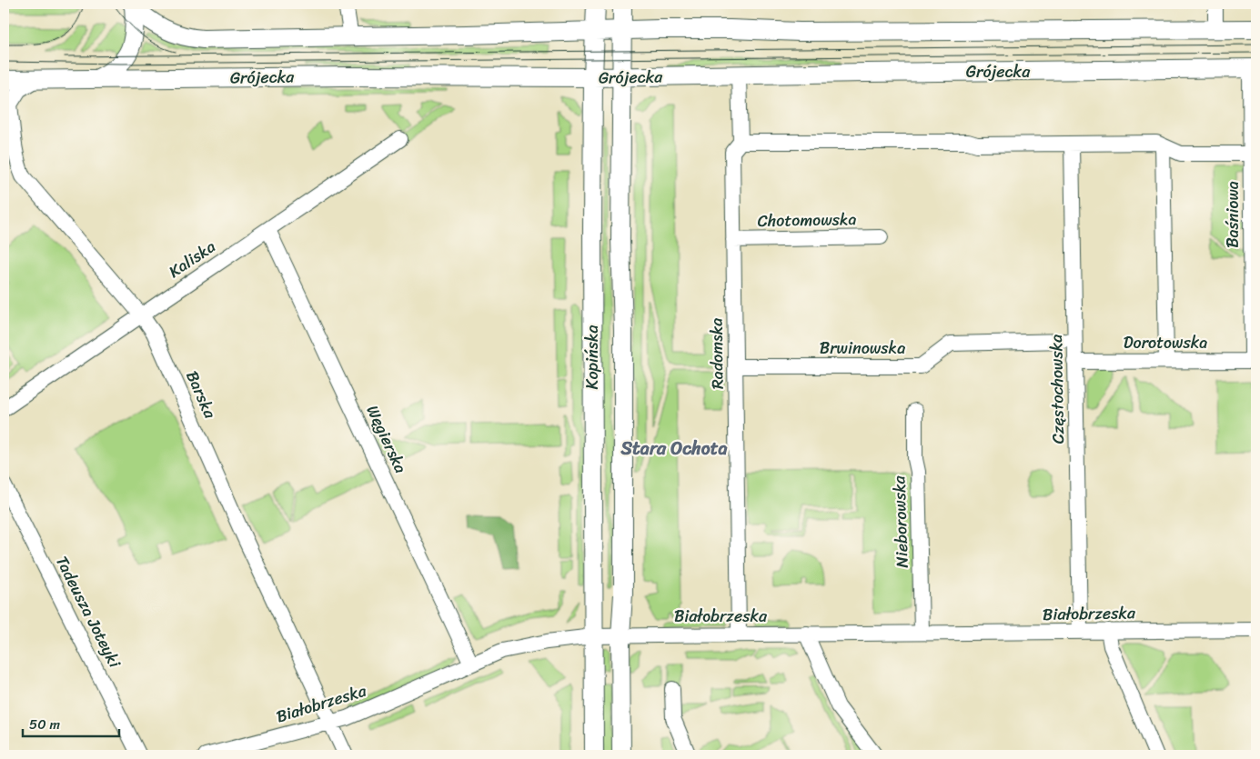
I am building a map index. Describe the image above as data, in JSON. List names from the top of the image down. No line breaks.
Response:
{"streets":{"main road":["Grójecka","Kopińska"],"street":["Baśniowa","Chotomowska","Kaliska","Dorotowska","Brwinowska","Radomska","Częstochowska","Barska","Węgierska","Nieborowska","Tadeusza Joteyki","Białobrzeska"]},"crossings":[["Grójecka","Baśniowa"],["Grójecka","Radomska"],["Grójecka","Kopińska"],["Grójecka","Barska"],["Baśniowa","Dorotowska"],["Chotomowska","Radomska"],["Kaliska","Barska"],["Kaliska","Węgierska"],["Dorotowska","Częstochowska"],["Brwinowska","Radomska"],["Radomska","Białobrzeska"],["Kopińska","Białobrzeska"],["Częstochowska","Białobrzeska"],["Barska","Białobrzeska"],["Węgierska","Białobrzeska"],["Nieborowska","Białobrzeska"]],"districts":["Stara Ochota"],"scale_bar":"50 m"}
